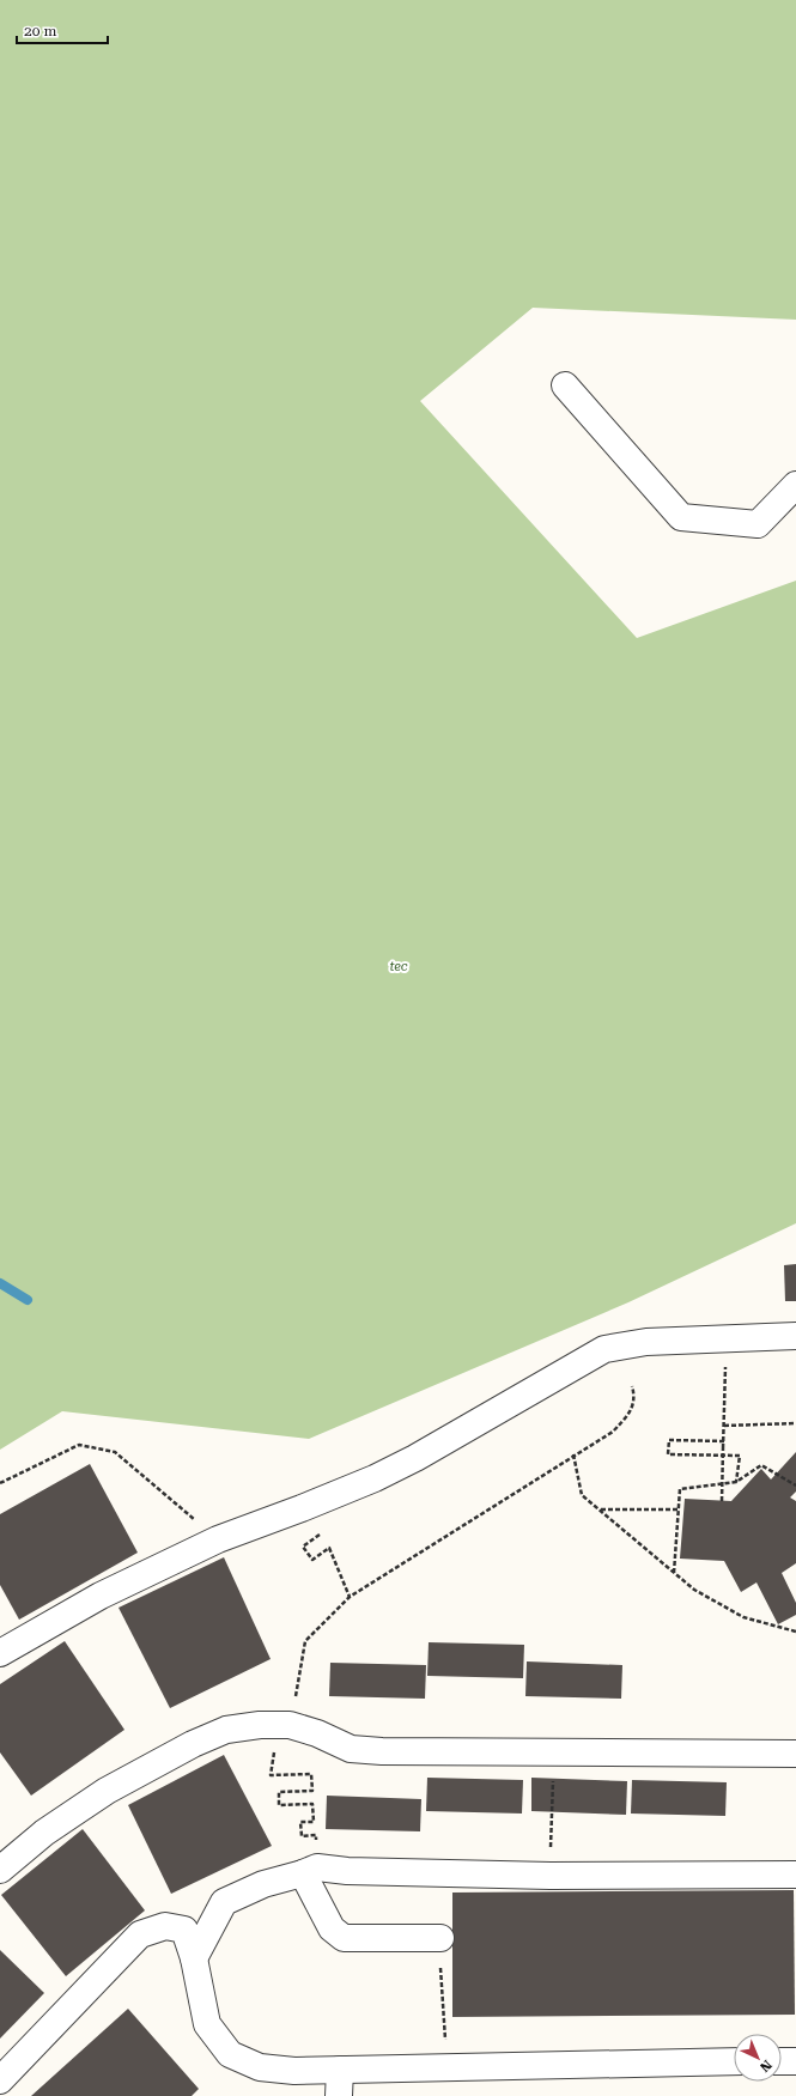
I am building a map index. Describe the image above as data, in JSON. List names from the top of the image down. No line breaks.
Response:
{"parks":["tec"],"scale_bar":"20 m","north":"bottom right"}
